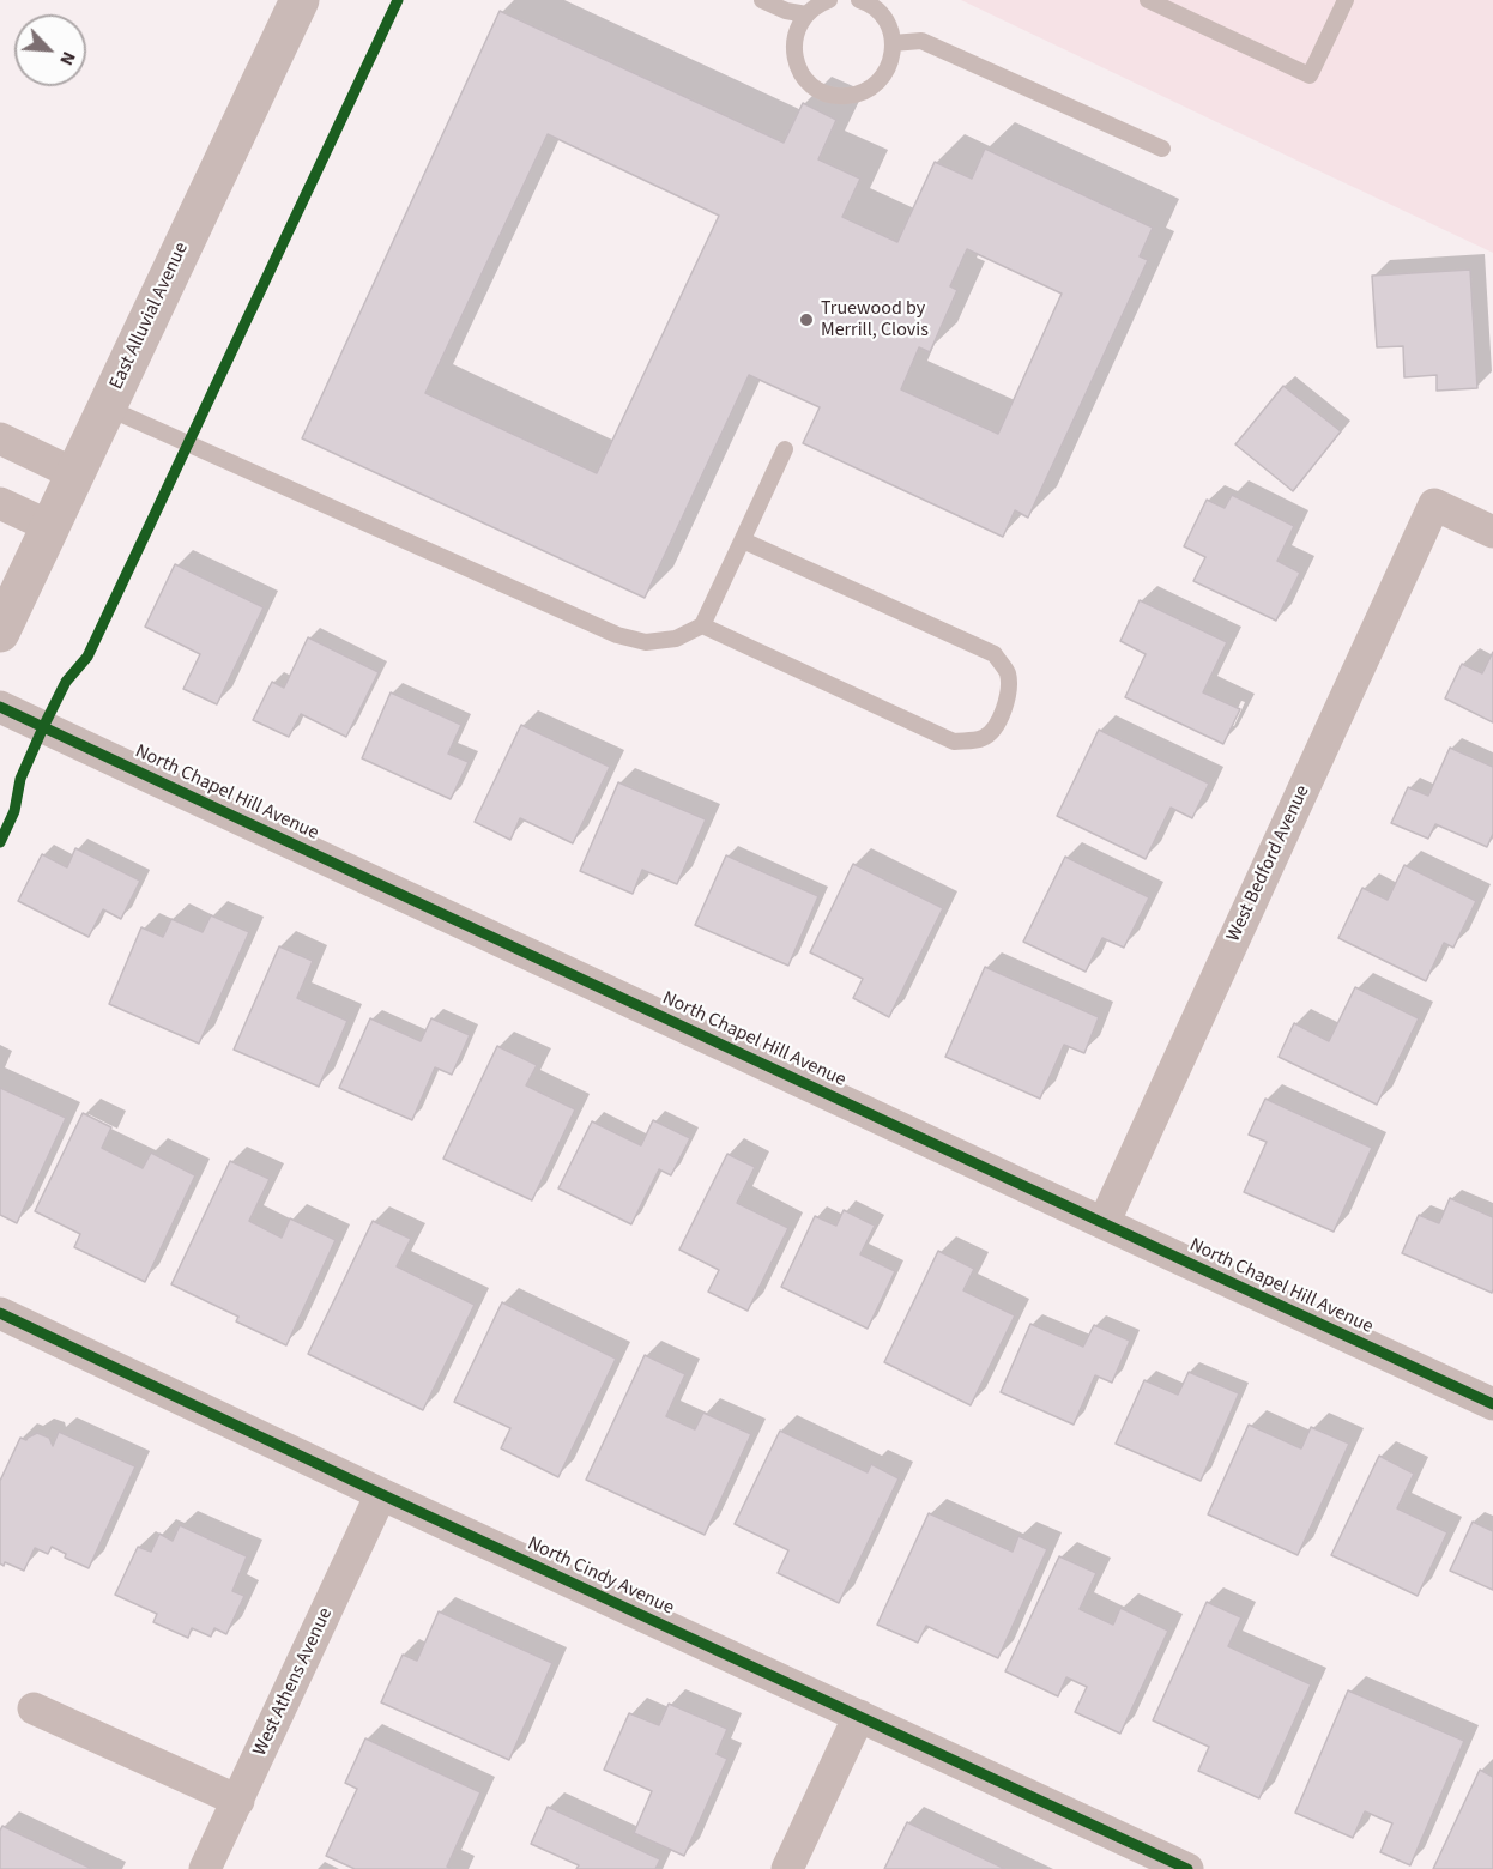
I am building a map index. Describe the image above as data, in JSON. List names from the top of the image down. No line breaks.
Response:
{"streets":{"street":["East Alluvial Avenue","North Chapel Hill Avenue","West Bedford Avenue","North Cindy Avenue","West Athens Avenue"]},"crossings":[["North Chapel Hill Avenue","West Bedford Avenue"],["North Cindy Avenue","West Athens Avenue"]],"places":["Truewood by Merrill, Clovis"],"north":"bottom right"}
